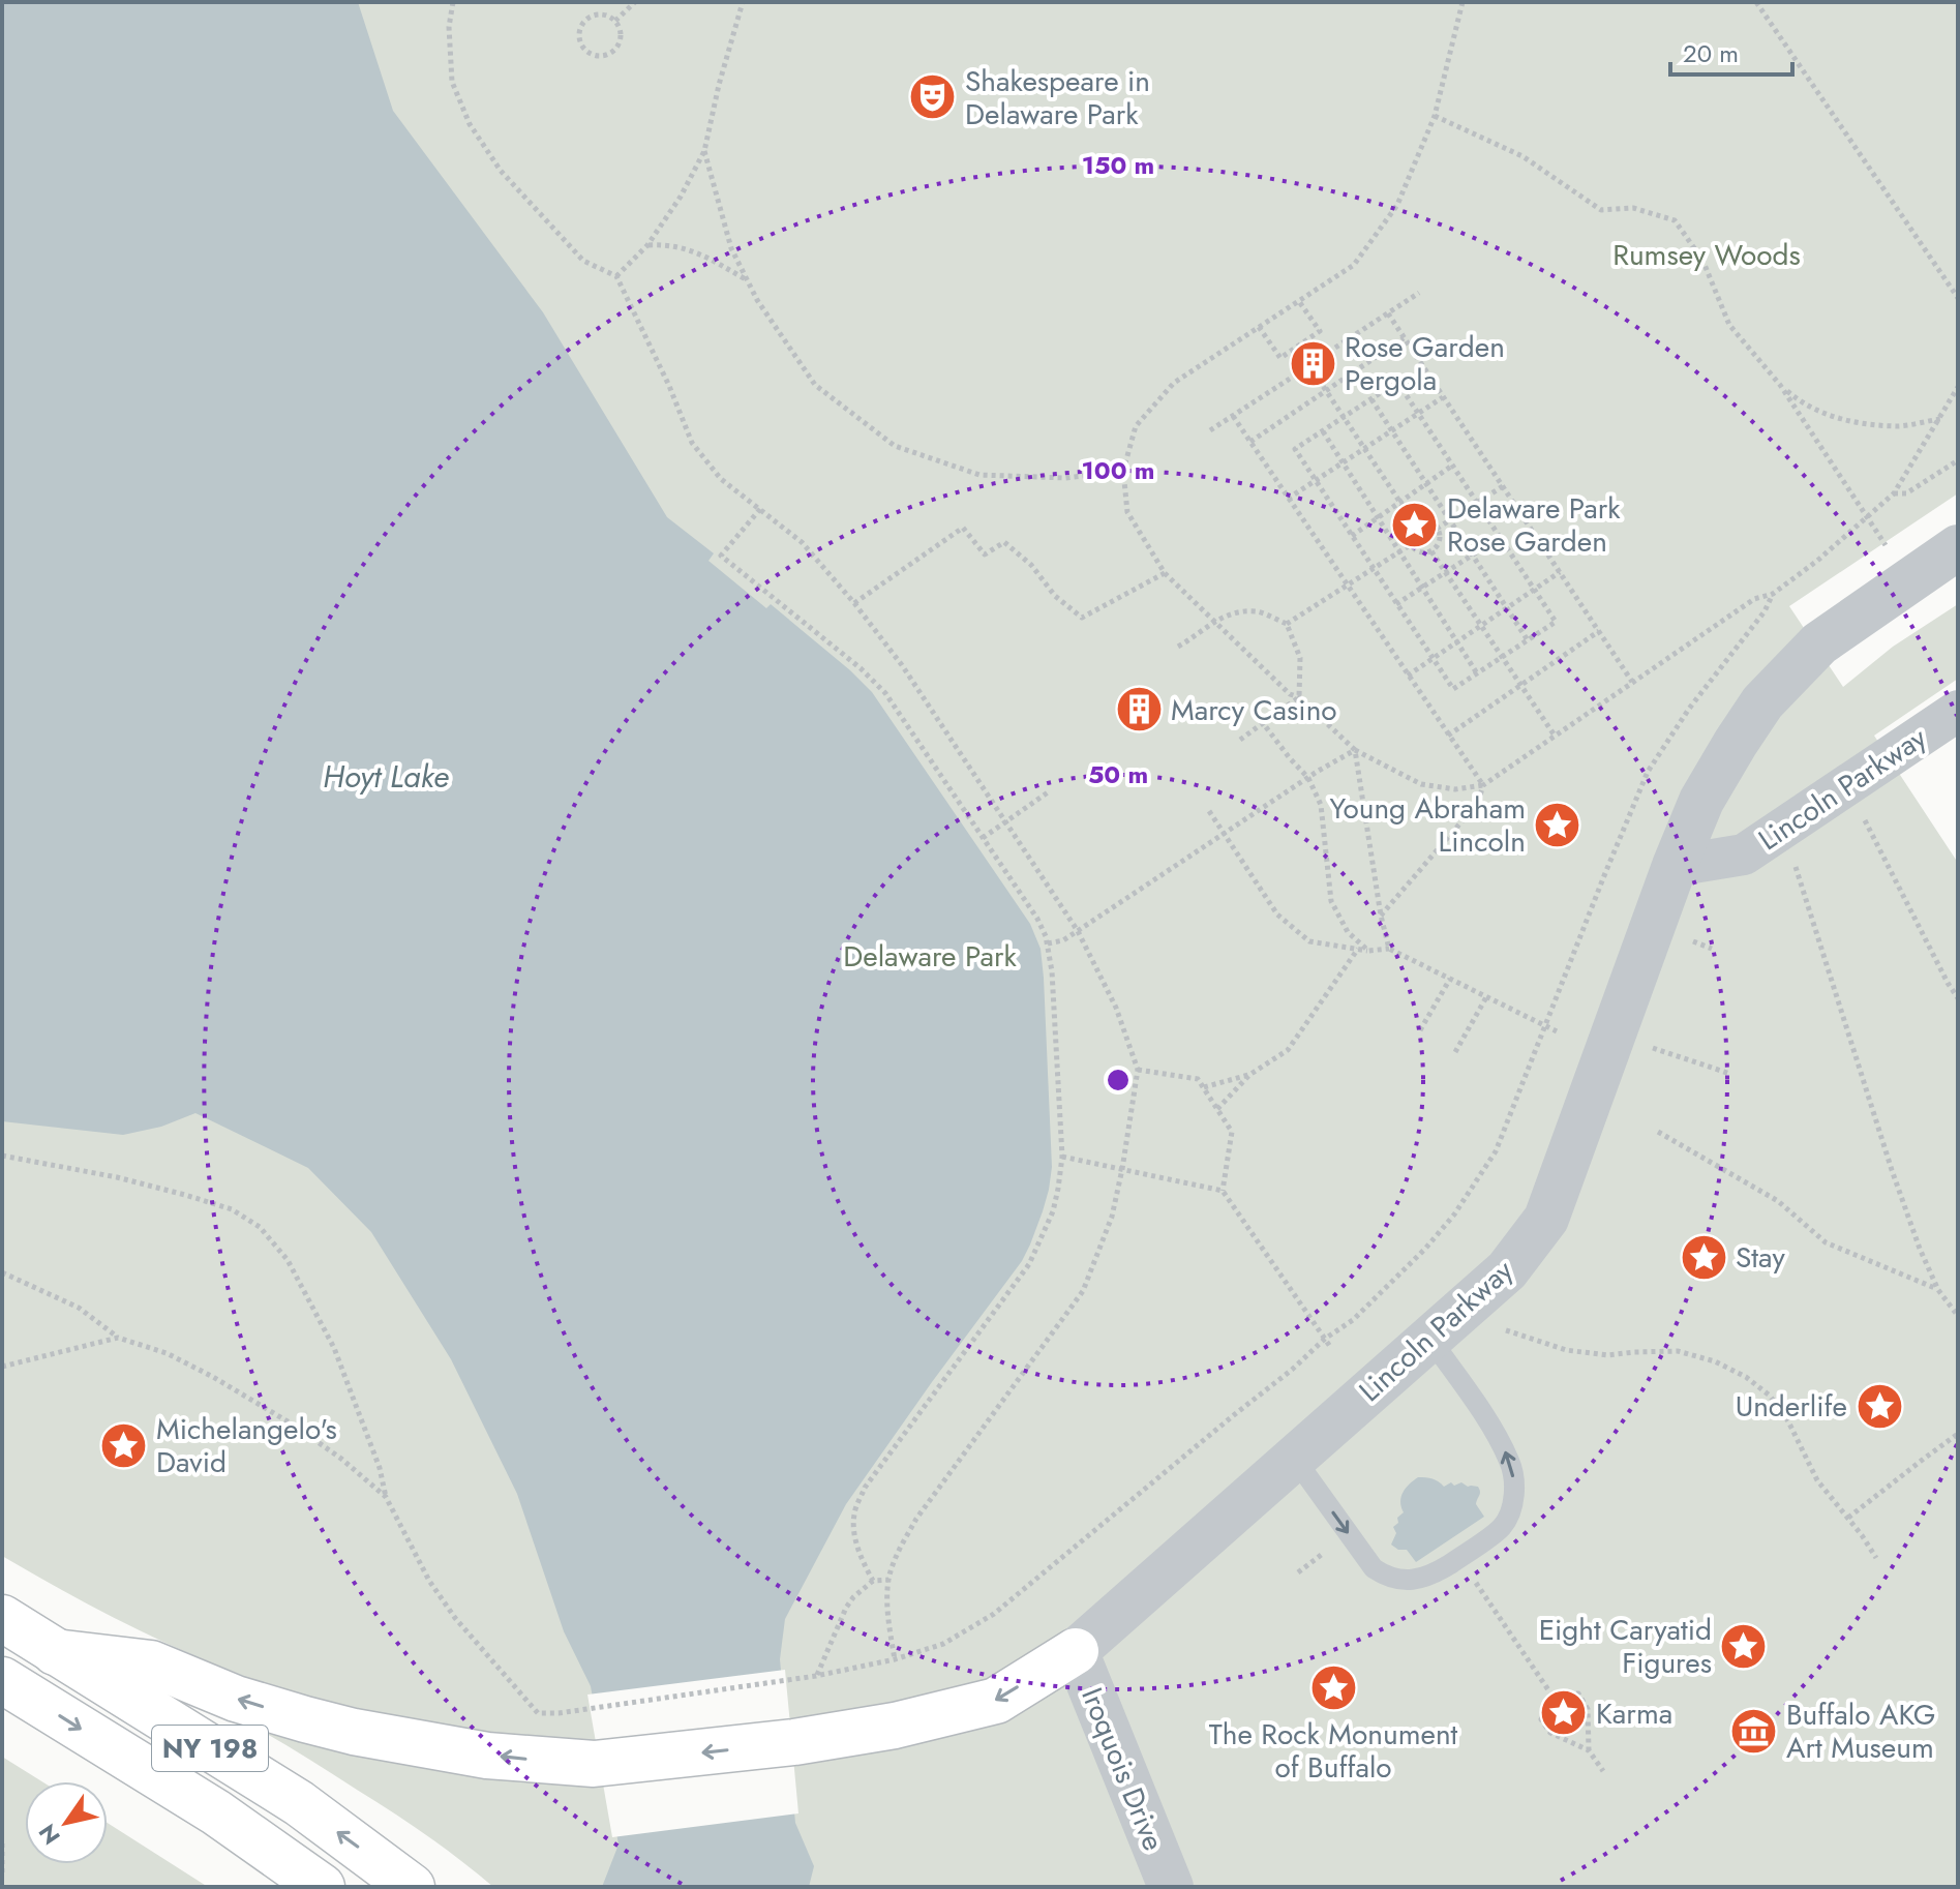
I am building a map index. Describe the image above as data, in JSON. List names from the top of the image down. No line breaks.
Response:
{"streets":{"highway":["NY 198"],"street":["Lincoln Parkway","Iroquois Drive"]},"crossings":[["Lincoln Parkway","Iroquois Drive"]],"water":["Hoyt Lake"],"parks":["Rumsey Woods","Delaware Park"],"places":{"theatre":["Shakespeare in Delaware Park"],"building":["Rose Garden Pergola","Marcy Casino"],"place":["Delaware Park Rose Garden","Young Abraham Lincoln","Stay","Underlife","Michelangelo's David","Eight Caryatid Figures","The Rock Monument of Buffalo","Karma"],"museum":["Buffalo AKG Art Museum"]},"scale_bar":"20 m","north":"bottom left","rings":["150 m","100 m","50 m"]}
